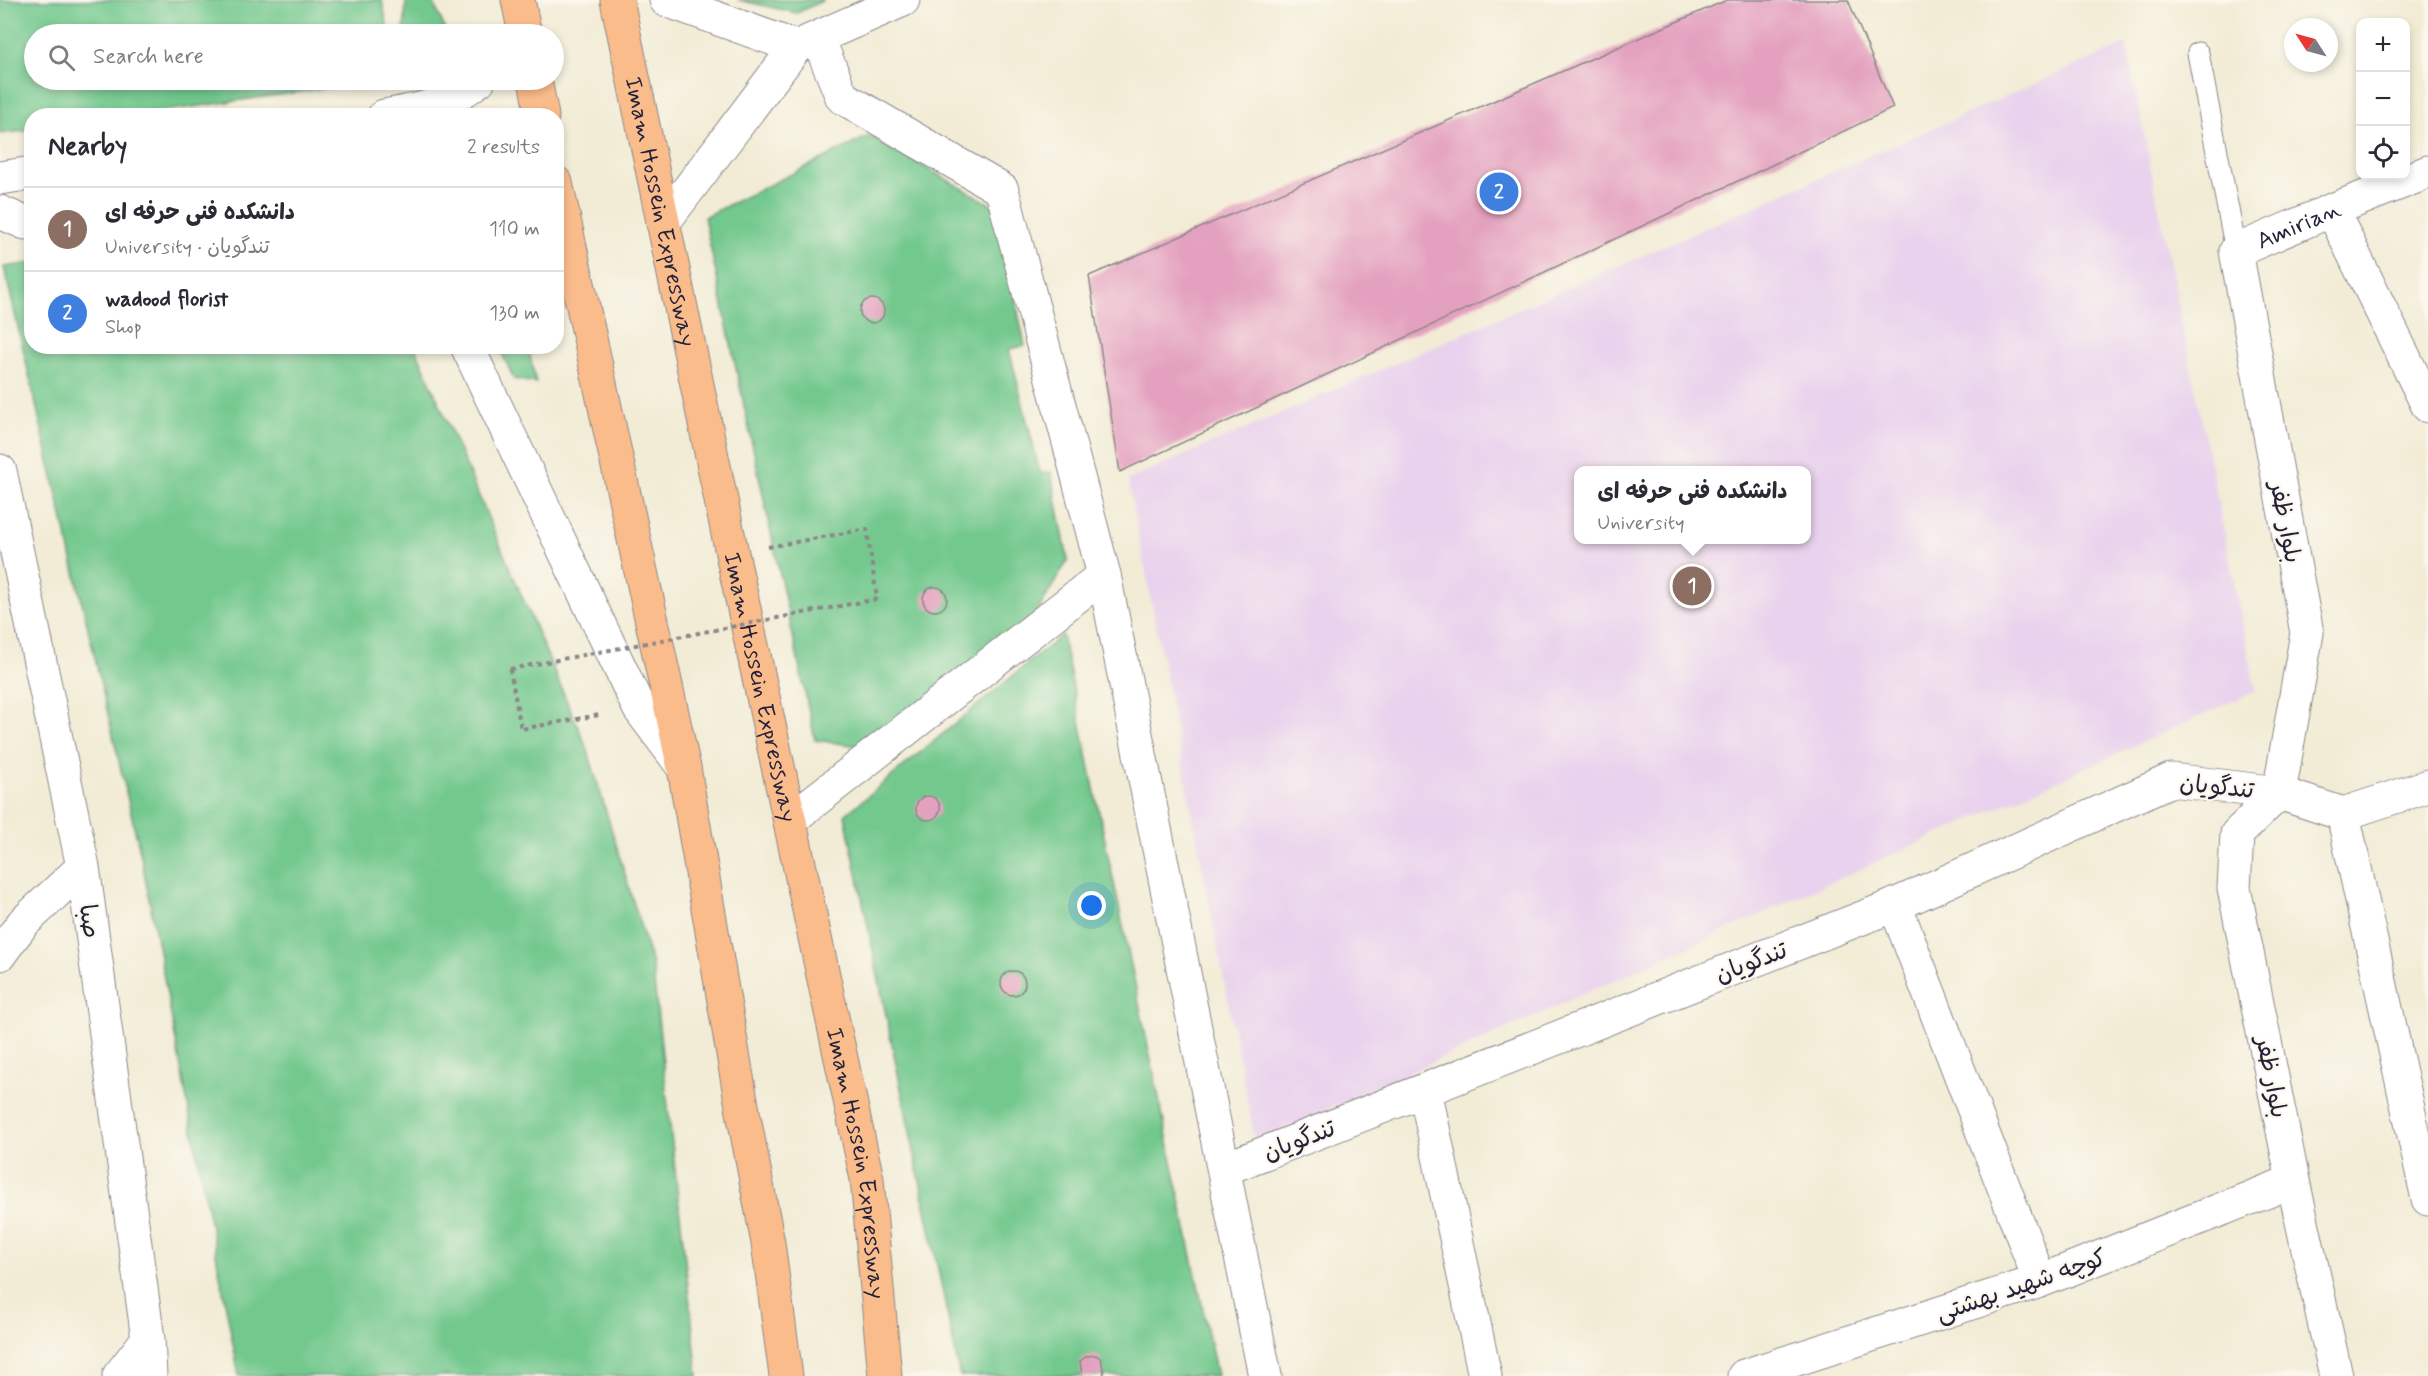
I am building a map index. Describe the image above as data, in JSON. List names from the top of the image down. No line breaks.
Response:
{"streets":{"highway":["Imam Hossein Expressway"],"street":["Amirian","بلوار ظفر","تندگویان","صبا","کوچه شهید بهشتی"]},"crossings":[["Amirian","بلوار ظفر"],["بلوار ظفر","تندگویان"],["بلوار ظفر","کوچه شهید بهشتی"]],"north":"top left","page":{"map_buttons":["+","−"],"search":"Search here","heading":["Nearby","2 results"],"pins":["2","1"],"list":[{"mark":"1","name":"دانشکده فنی حرفه ای","note":"University · تندگویان","value":"110 m"},{"mark":"2","name":"wadood florist","note":"Shop","value":"130 m"}],"popup":["دانشکده فنی حرفه ای","University"]}}
